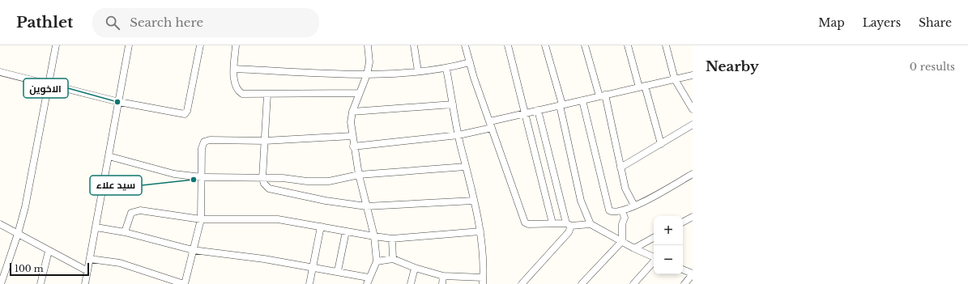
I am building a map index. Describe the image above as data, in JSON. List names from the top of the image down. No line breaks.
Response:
{"places":["الاخوين","سيد علاء"],"scale_bar":"100 m","page":{"header":"Pathlet","search":"Search here","nav":["Map","Layers","Share"],"heading":["Nearby","0 results"],"map_buttons":["+","−"],"scale":"100 m"}}
